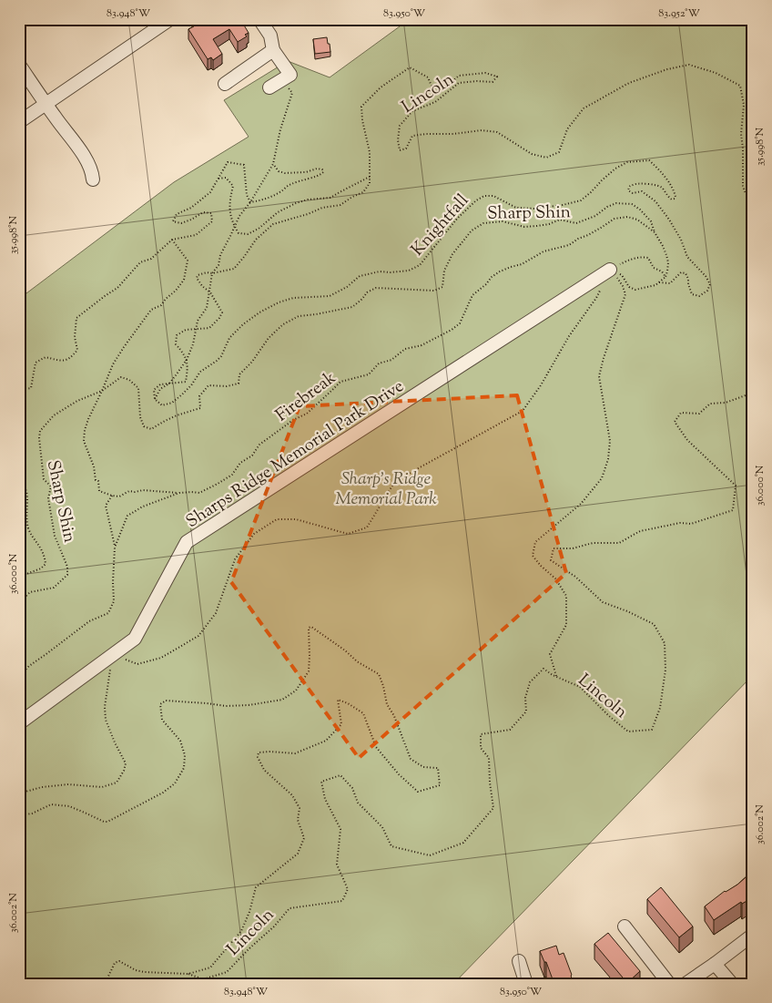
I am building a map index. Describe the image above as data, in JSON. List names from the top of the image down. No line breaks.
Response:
{"streets":{"street":["Sharps Ridge Memorial Park Drive"],"path":["Lincoln","Sharp Shin","Knightfall","Firebreak"]},"crossings":[["Sharp Shin","Firebreak"]],"parks":["Sharp's Ridge Memorial Park"],"coordinates":["83.948°W","83.950°W","83.952°W","35.998°N","36.000°N","36.002°N"]}
